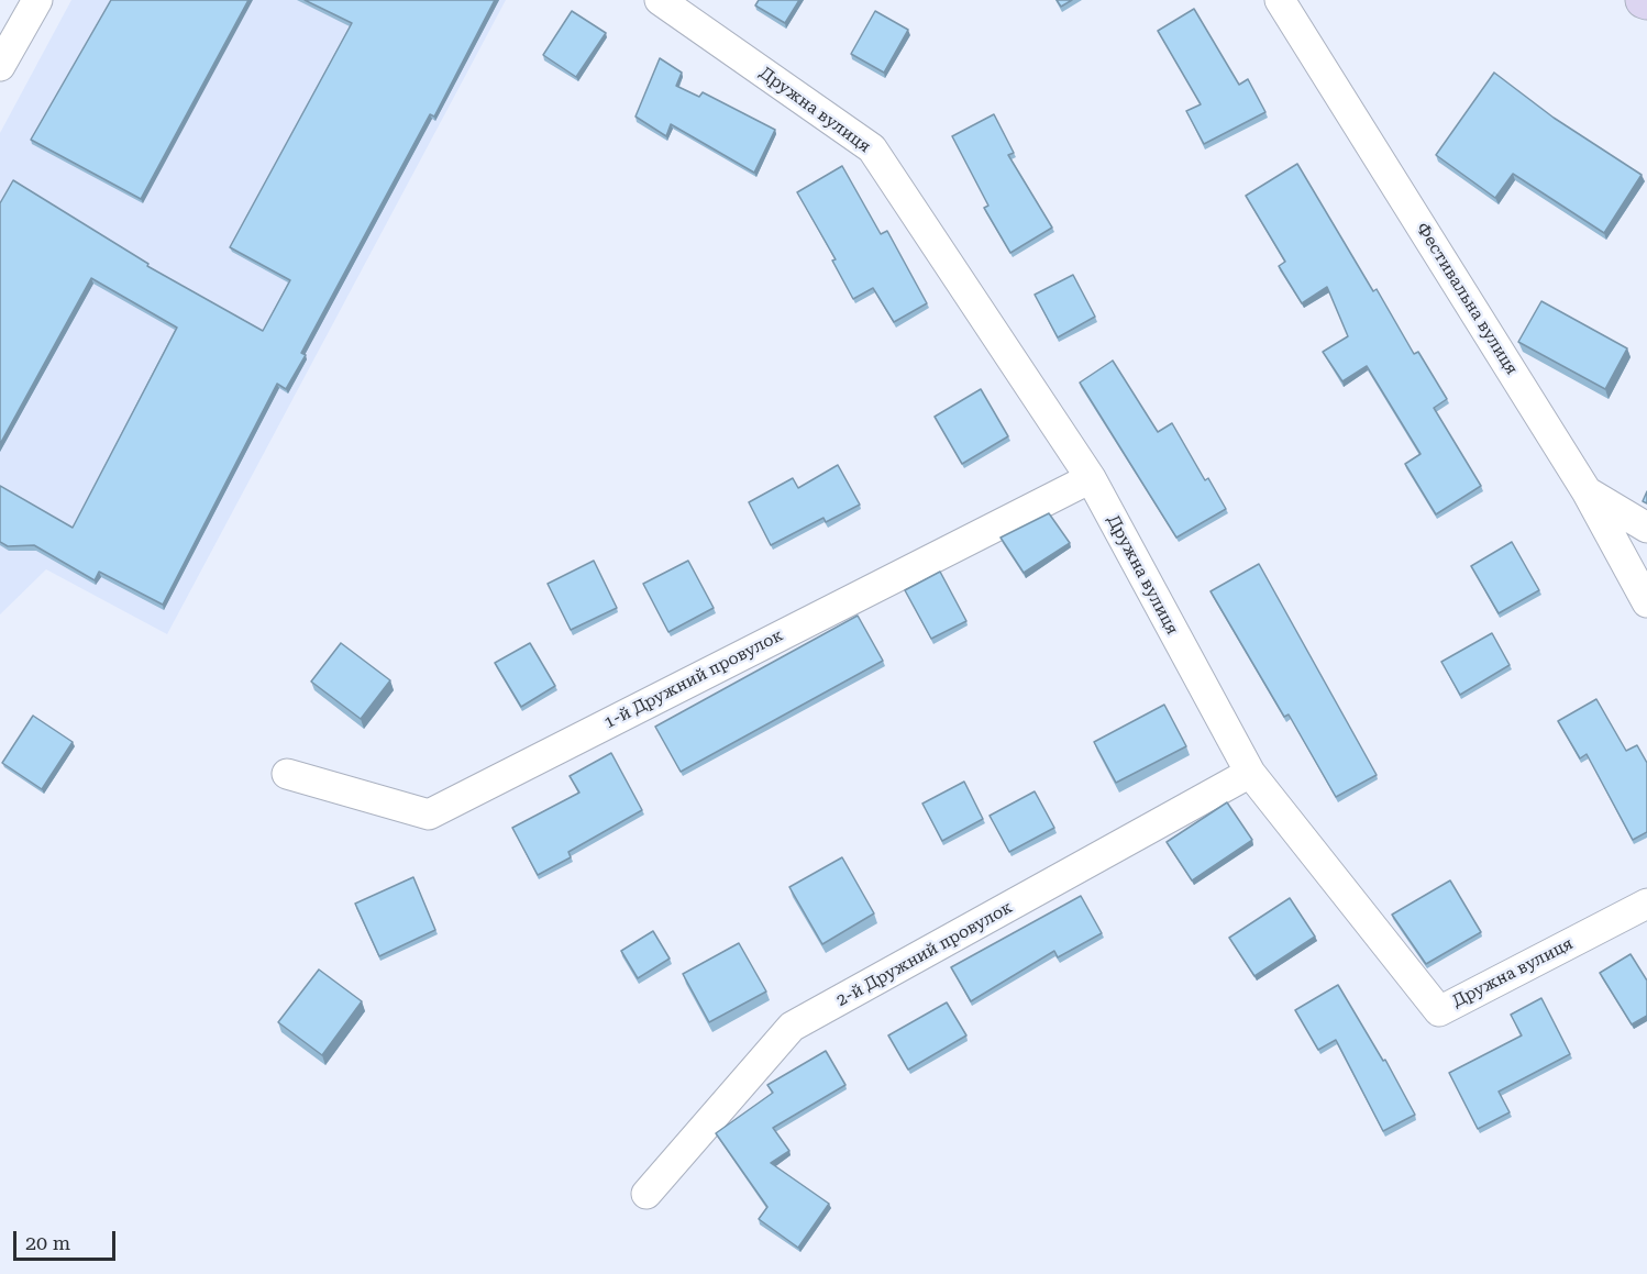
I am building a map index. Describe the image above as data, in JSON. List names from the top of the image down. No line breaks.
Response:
{"streets":{"street":["Дружна вулиця","Фестивальна вулиця","1-й Дружний провулок","2-й Дружний провулок"]},"crossings":[["Дружна вулиця","1-й Дружний провулок"],["Дружна вулиця","2-й Дружний провулок"]],"scale_bar":"20 m"}
